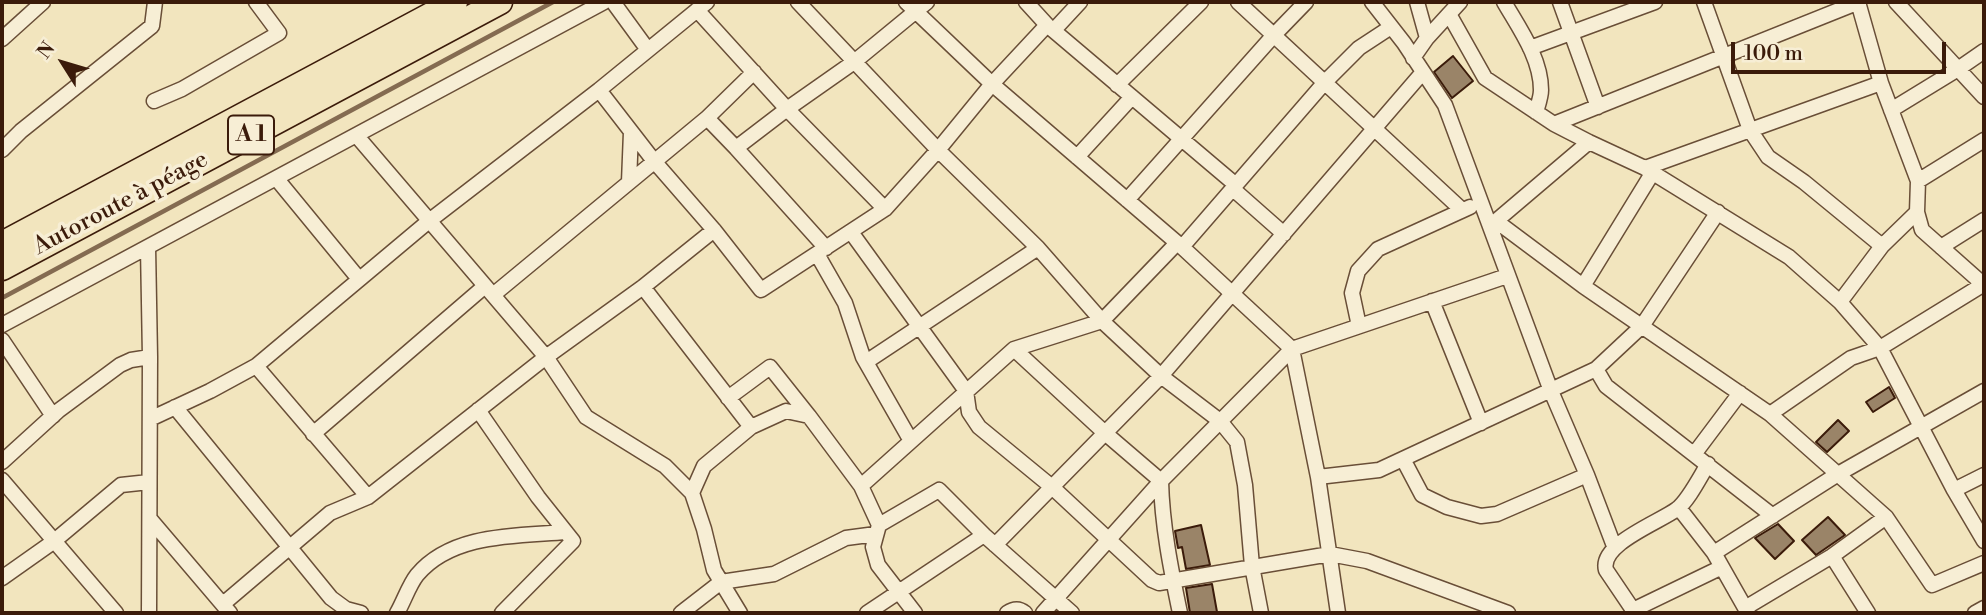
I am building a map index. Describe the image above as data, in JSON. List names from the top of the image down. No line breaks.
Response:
{"streets":{"highway":["A 1","Autoroute à péage"]},"scale_bar":"100 m","north":"top left"}
